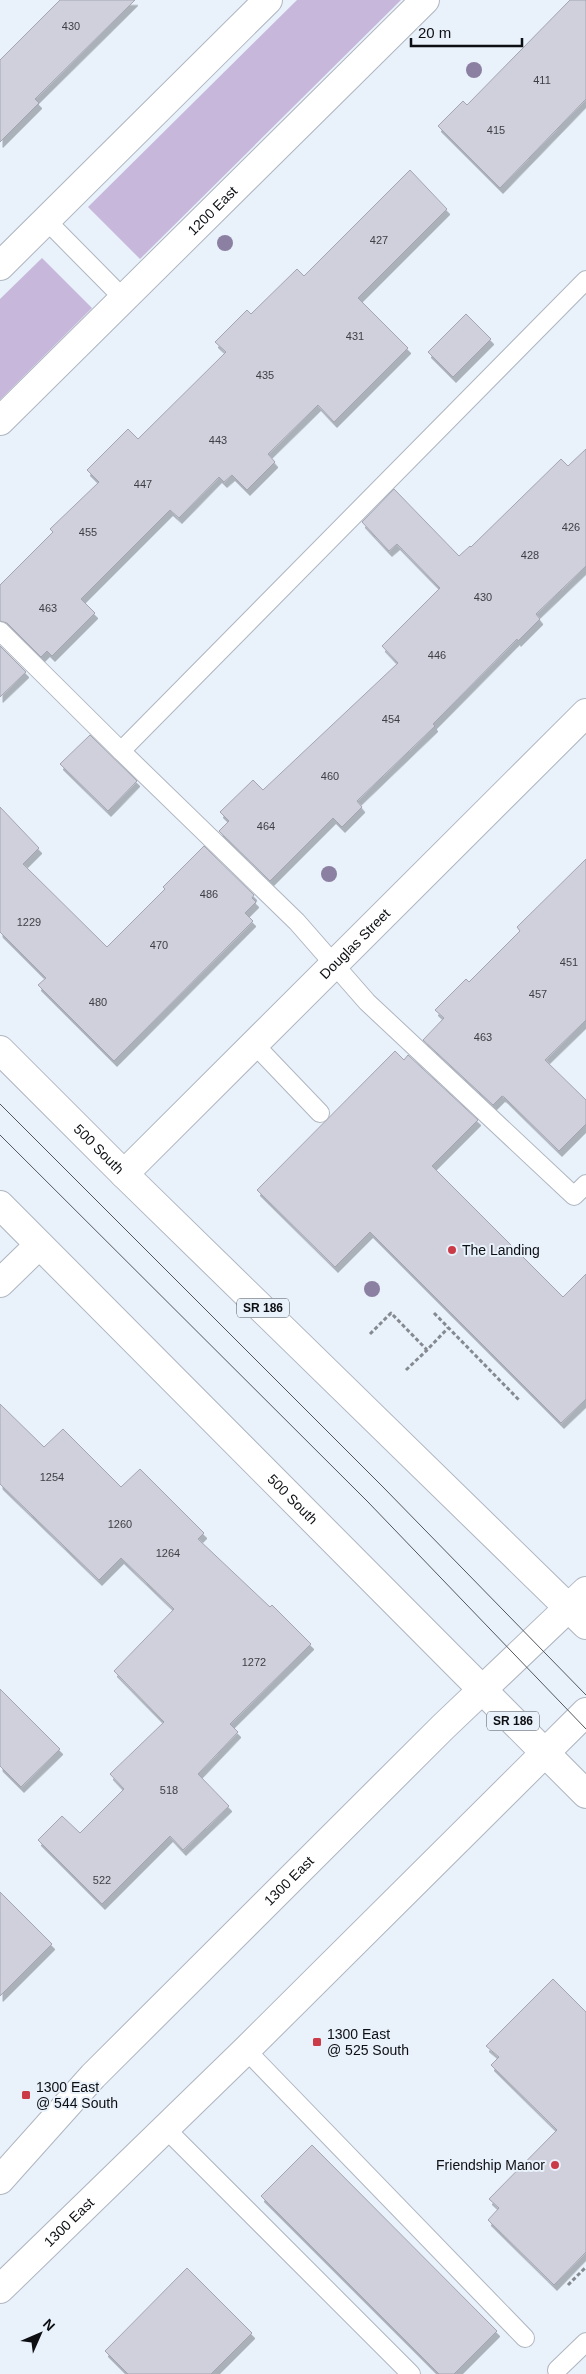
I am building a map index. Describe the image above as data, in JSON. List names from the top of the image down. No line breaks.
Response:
{"streets":{"main road":["1200 East","Douglas Street","500 South","SR 186","1300 East"]},"crossings":[["Douglas Street","500 South"],["500 South","1300 East"]],"places":{"other":["The Landing","Friendship Manor"],"transit":["1300 East @ 525 South","1300 East @ 544 South"]},"house_numbers":["430","411","415","427","431","435","443","447","426","455","428","430","463","446","454","460","464","486","1229","470","451","457","480","463","1254","1260","1264","1272","518","522"],"scale_bar":"20 m","north":"top right"}
